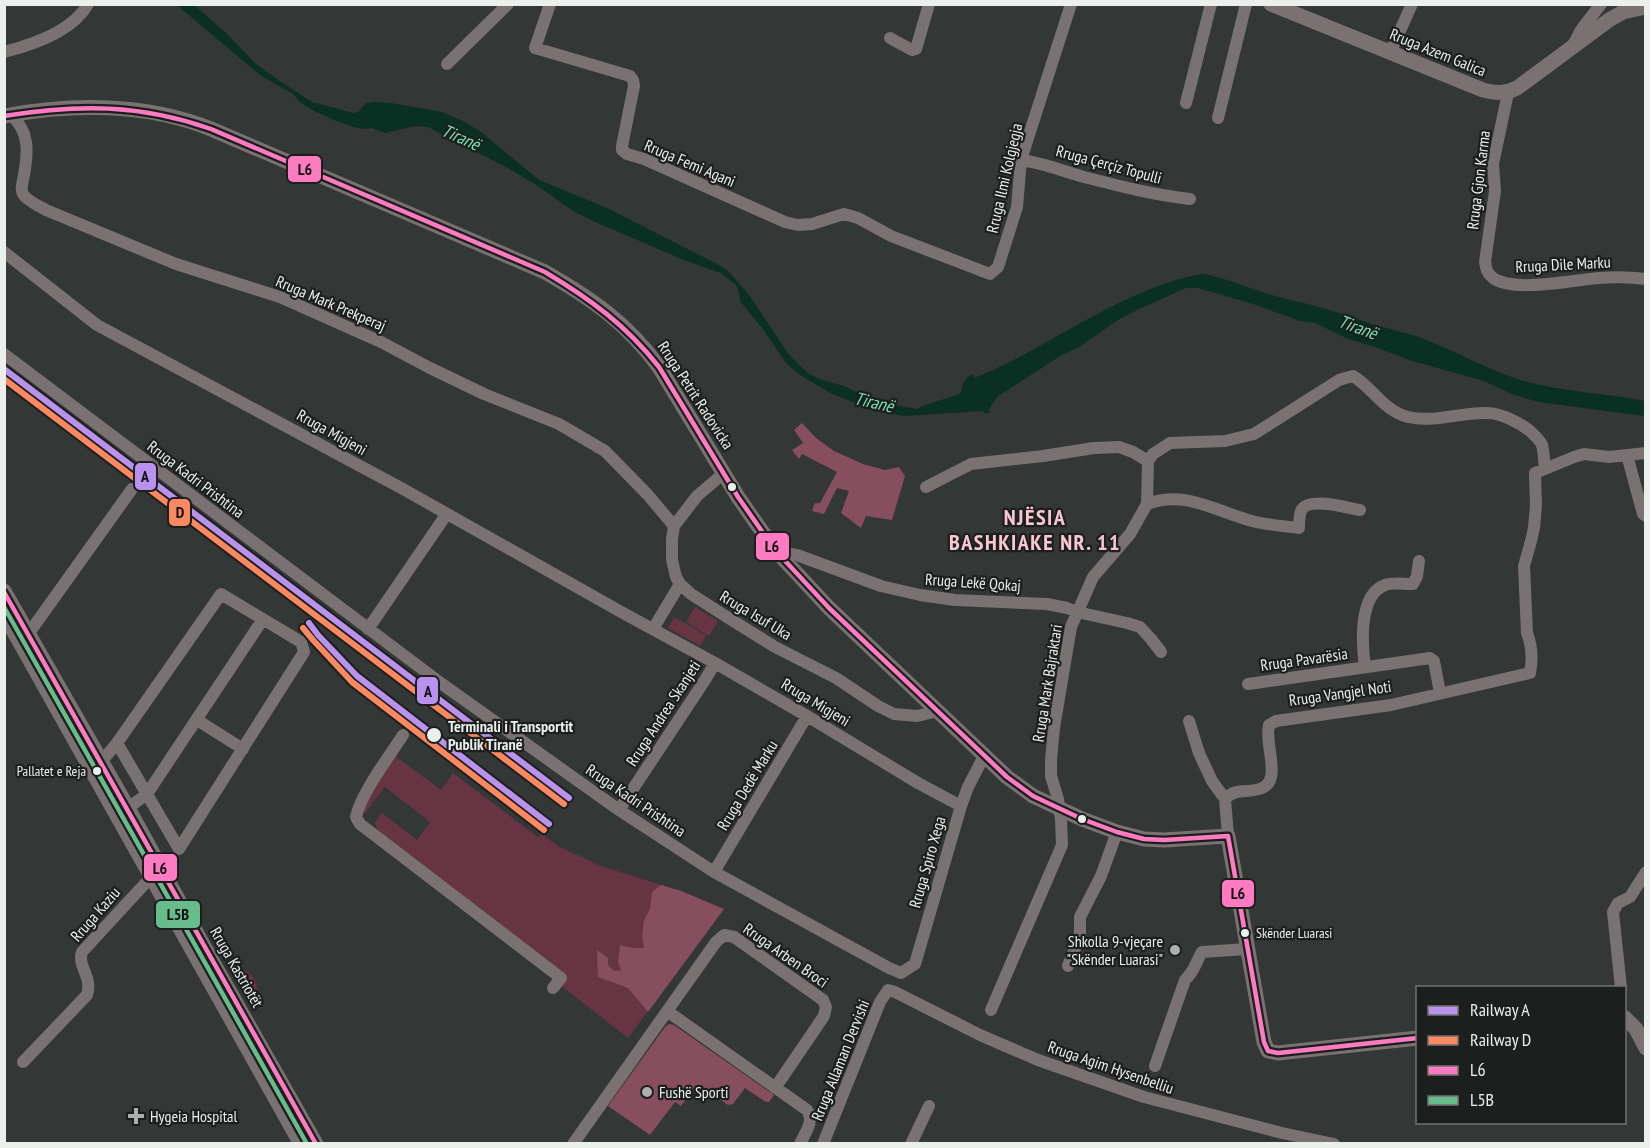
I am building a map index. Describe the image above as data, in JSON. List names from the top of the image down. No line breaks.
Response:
{"streets":{"main road":["Rruga Azem Galica","Rruga Petrit Radovicka","Rruga Kastriotët"],"street":["Rruga Femi Agani","Rruga Çerçiz Topulli","Rruga Ilmi Kolgjegja","Rruga Gjon Karma","Rruga Dile Marku","Rruga Mark Prekperaj","Rruga Migjeni","Rruga Kadri Prishtina","Rruga Lekë Qokaj","Rruga Isuf Uka","Rruga Pavarësia","Rruga Mark Bajraktari","Rruga Vangjel Noti","Rruga Andrea Skanjeti","Rruga Dedë Marku","Rruga Spiro Xega","Rruga Kaziu","Rruga Arben Broci","Rruga Allaman Dervishi","Rruga Agim Hysenbelliu"]},"crossings":[["Rruga Azem Galica","Rruga Gjon Karma"],["Rruga Femi Agani","Rruga Ilmi Kolgjegja"],["Rruga Çerçiz Topulli","Rruga Ilmi Kolgjegja"],["Rruga Gjon Karma","Rruga Dile Marku"],["Rruga Mark Prekperaj","Rruga Petrit Radovicka"],["Rruga Petrit Radovicka","Rruga Lekë Qokaj"],["Rruga Petrit Radovicka","Rruga Isuf Uka"],["Rruga Petrit Radovicka","Rruga Mark Bajraktari"],["Rruga Petrit Radovicka","Rruga Spiro Xega"],["Rruga Migjeni","Rruga Andrea Skanjeti"],["Rruga Migjeni","Rruga Dedë Marku"],["Rruga Migjeni","Rruga Spiro Xega"],["Rruga Kadri Prishtina","Rruga Andrea Skanjeti"],["Rruga Kadri Prishtina","Rruga Dedë Marku"],["Rruga Kadri Prishtina","Rruga Spiro Xega"],["Rruga Lekë Qokaj","Rruga Mark Bajraktari"],["Rruga Pavarësia","Rruga Vangjel Noti"],["Rruga Kaziu","Rruga Kastriotët"],["Rruga Allaman Dervishi","Rruga Agim Hysenbelliu"]],"districts":["NJËSIA BASHKIAKE NR. 11"],"water":["Tiranë"],"places":{"other":["Terminali i Transportit Publik Tiranë","Pallatet e Reja","Skënder Luarasi","Shkolla 9-vjeçare \"Skënder Luarasi\"","Fushë Sporti"],"health":["Hygeia Hospital"]},"lines":["transit line L6","rail line A","rail line D","transit line L5B"],"legend":["Railway A","Railway D","L6","L5B"]}
